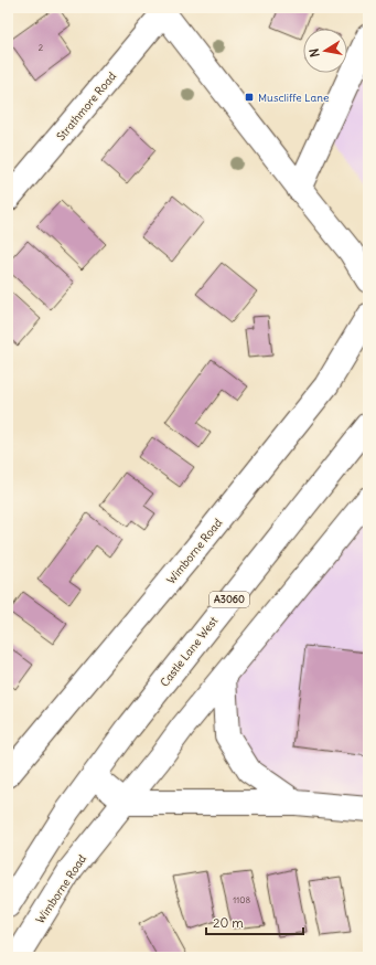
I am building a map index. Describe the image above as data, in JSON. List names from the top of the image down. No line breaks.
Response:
{"streets":{"street":["Strathmore Road","Wimborne Road","A3060","Castle Lane West"]},"crossings":[["A3060","Castle Lane West"]],"places":{"transit":["Muscliffe Lane"]},"house_numbers":["2","1108"],"scale_bar":"20 m","north":"left"}
